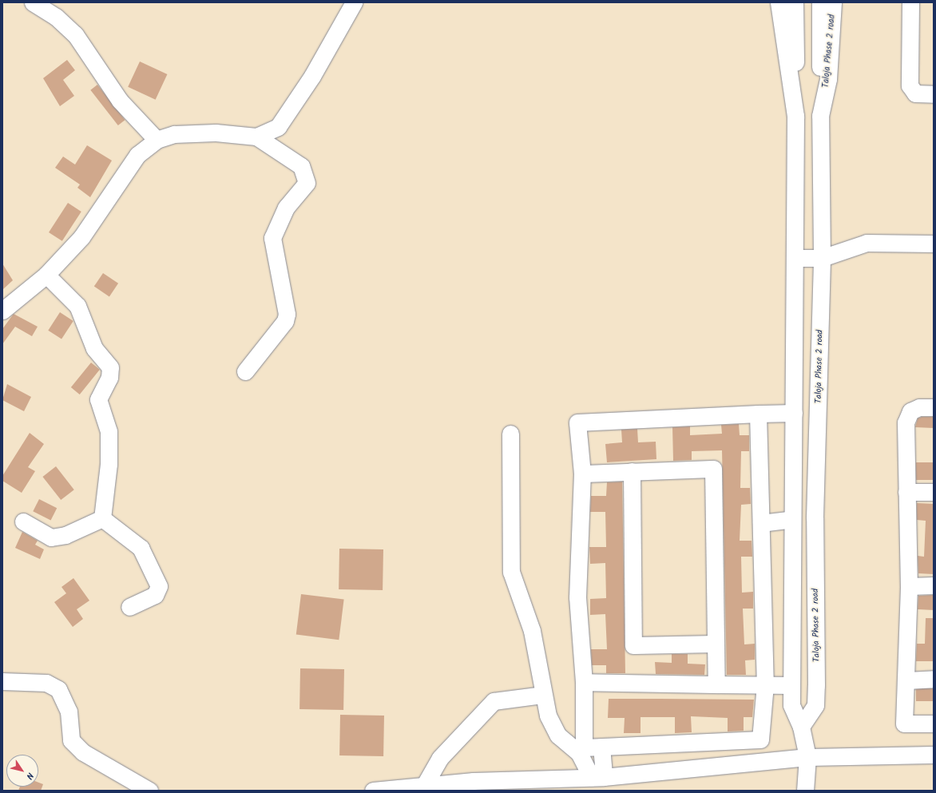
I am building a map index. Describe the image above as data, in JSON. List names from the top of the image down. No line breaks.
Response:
{"streets":{"street":["Taloja Phase 2 road"]},"north":"bottom right"}
